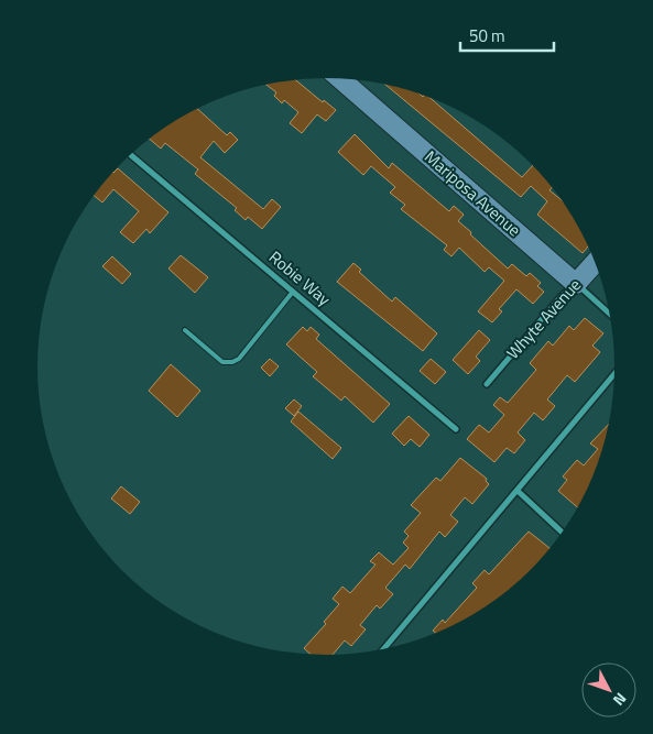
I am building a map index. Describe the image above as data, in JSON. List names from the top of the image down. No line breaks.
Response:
{"streets":{"street":["Mariposa Avenue","Robie Way","Whyte Avenue"]},"crossings":[["Mariposa Avenue","Whyte Avenue"]],"scale_bar":"50 m","north":"bottom right"}
